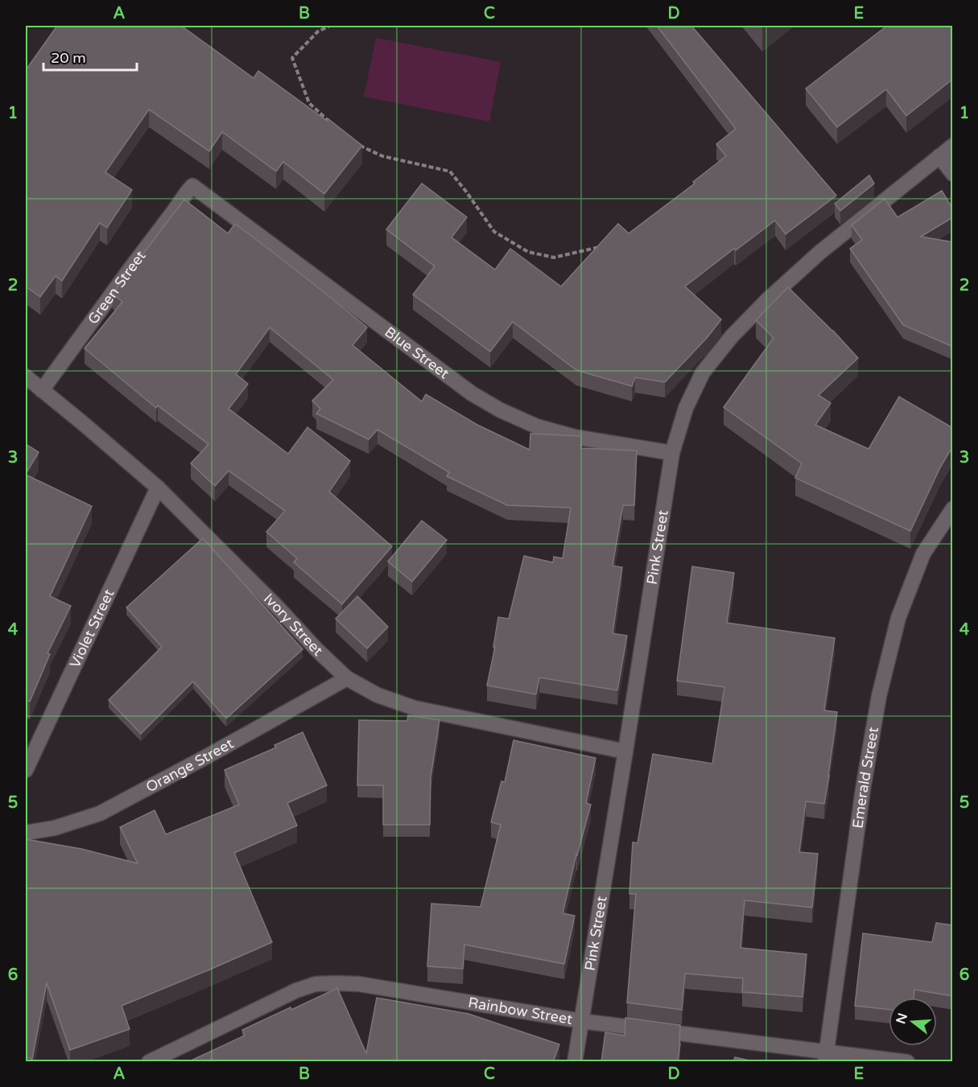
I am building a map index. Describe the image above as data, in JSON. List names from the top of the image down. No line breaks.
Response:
{"streets":{"street":["Green Street","Blue Street","Pink Street","Ivory Street","Violet Street","Orange Street","Emerald Street","Rainbow Street"]},"crossings":[["Green Street","Blue Street"],["Green Street","Ivory Street"],["Blue Street","Pink Street"],["Pink Street","Ivory Street"],["Pink Street","Rainbow Street"],["Ivory Street","Violet Street"],["Ivory Street","Orange Street"],["Emerald Street","Rainbow Street"]],"scale_bar":"20 m","north":"left","grid":{"columns":["A","B","C","D","E"],"rows":["1","2","3","4","5","6"]}}
